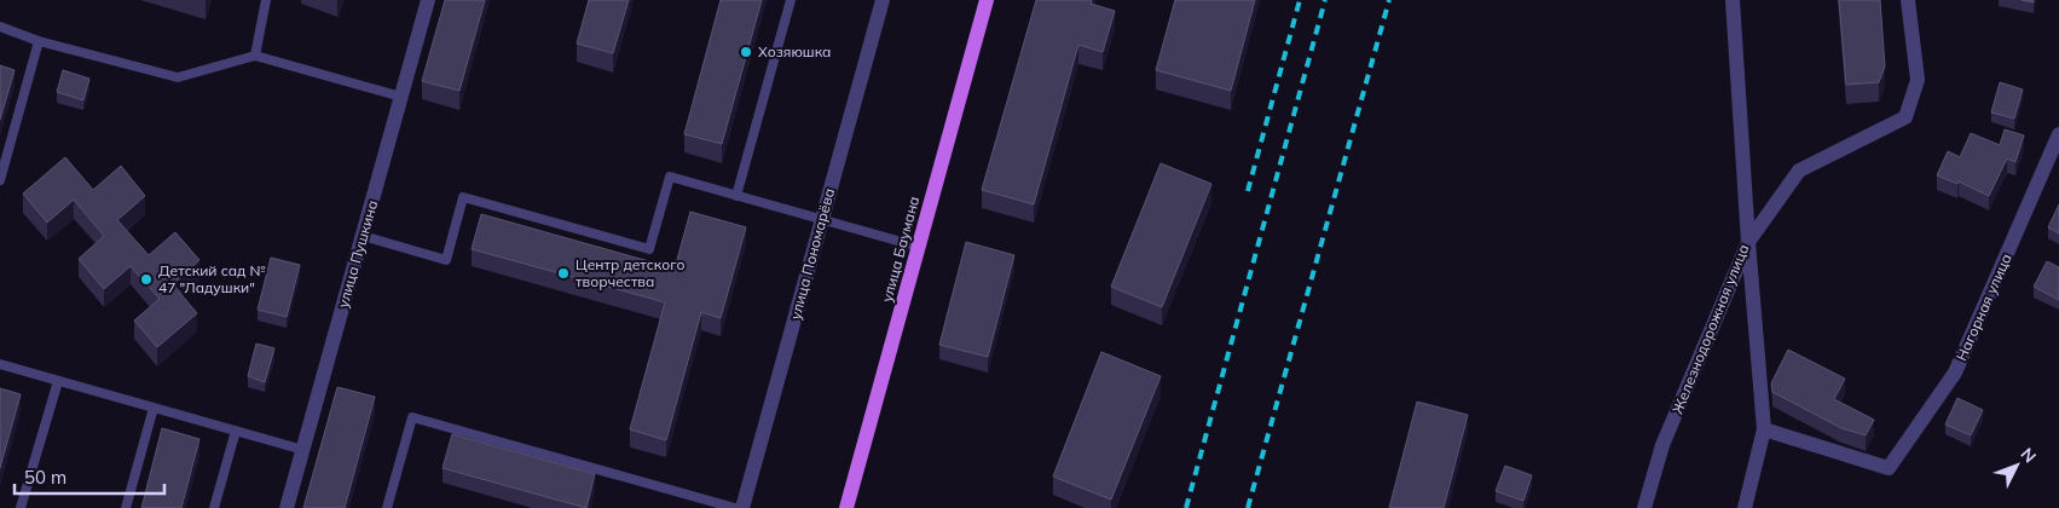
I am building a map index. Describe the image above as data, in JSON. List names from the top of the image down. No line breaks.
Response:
{"streets":{"main road":["улица Баумана"],"street":["улица Пушкина","улица Пономарёва","Нагорная улица","Железнодорожная улица"]},"places":["Хозяюшка","Центр детского творчества","Детский сад № 47 \"Ладушки\""],"scale_bar":"50 m","north":"top right"}
